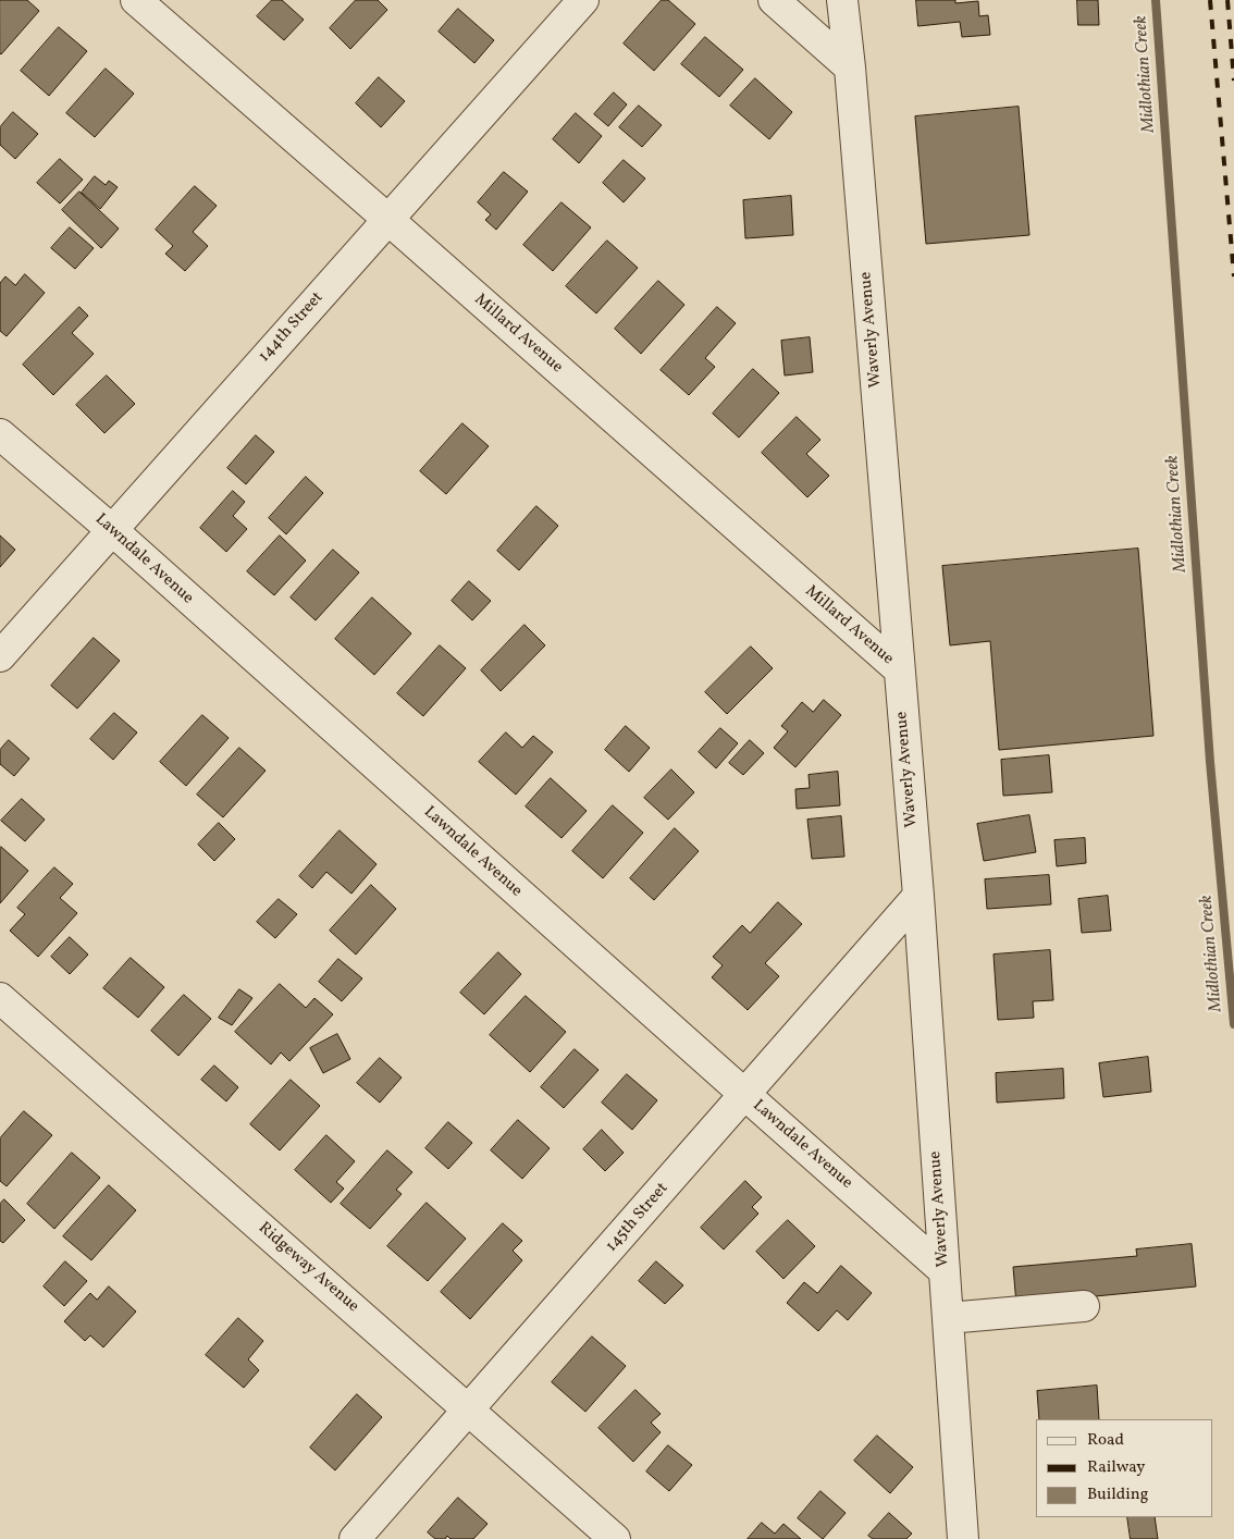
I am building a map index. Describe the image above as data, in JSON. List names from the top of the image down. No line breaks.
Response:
{"streets":{"street":["144th Street","Waverly Avenue","Millard Avenue","Lawndale Avenue","145th Street","Ridgeway Avenue"]},"crossings":[["144th Street","Millard Avenue"],["144th Street","Lawndale Avenue"],["Waverly Avenue","Millard Avenue"],["Waverly Avenue","Lawndale Avenue"],["Waverly Avenue","145th Street"],["Lawndale Avenue","145th Street"],["145th Street","Ridgeway Avenue"]],"water":["Midlothian Creek"],"legend":["Road","Railway","Building"]}
